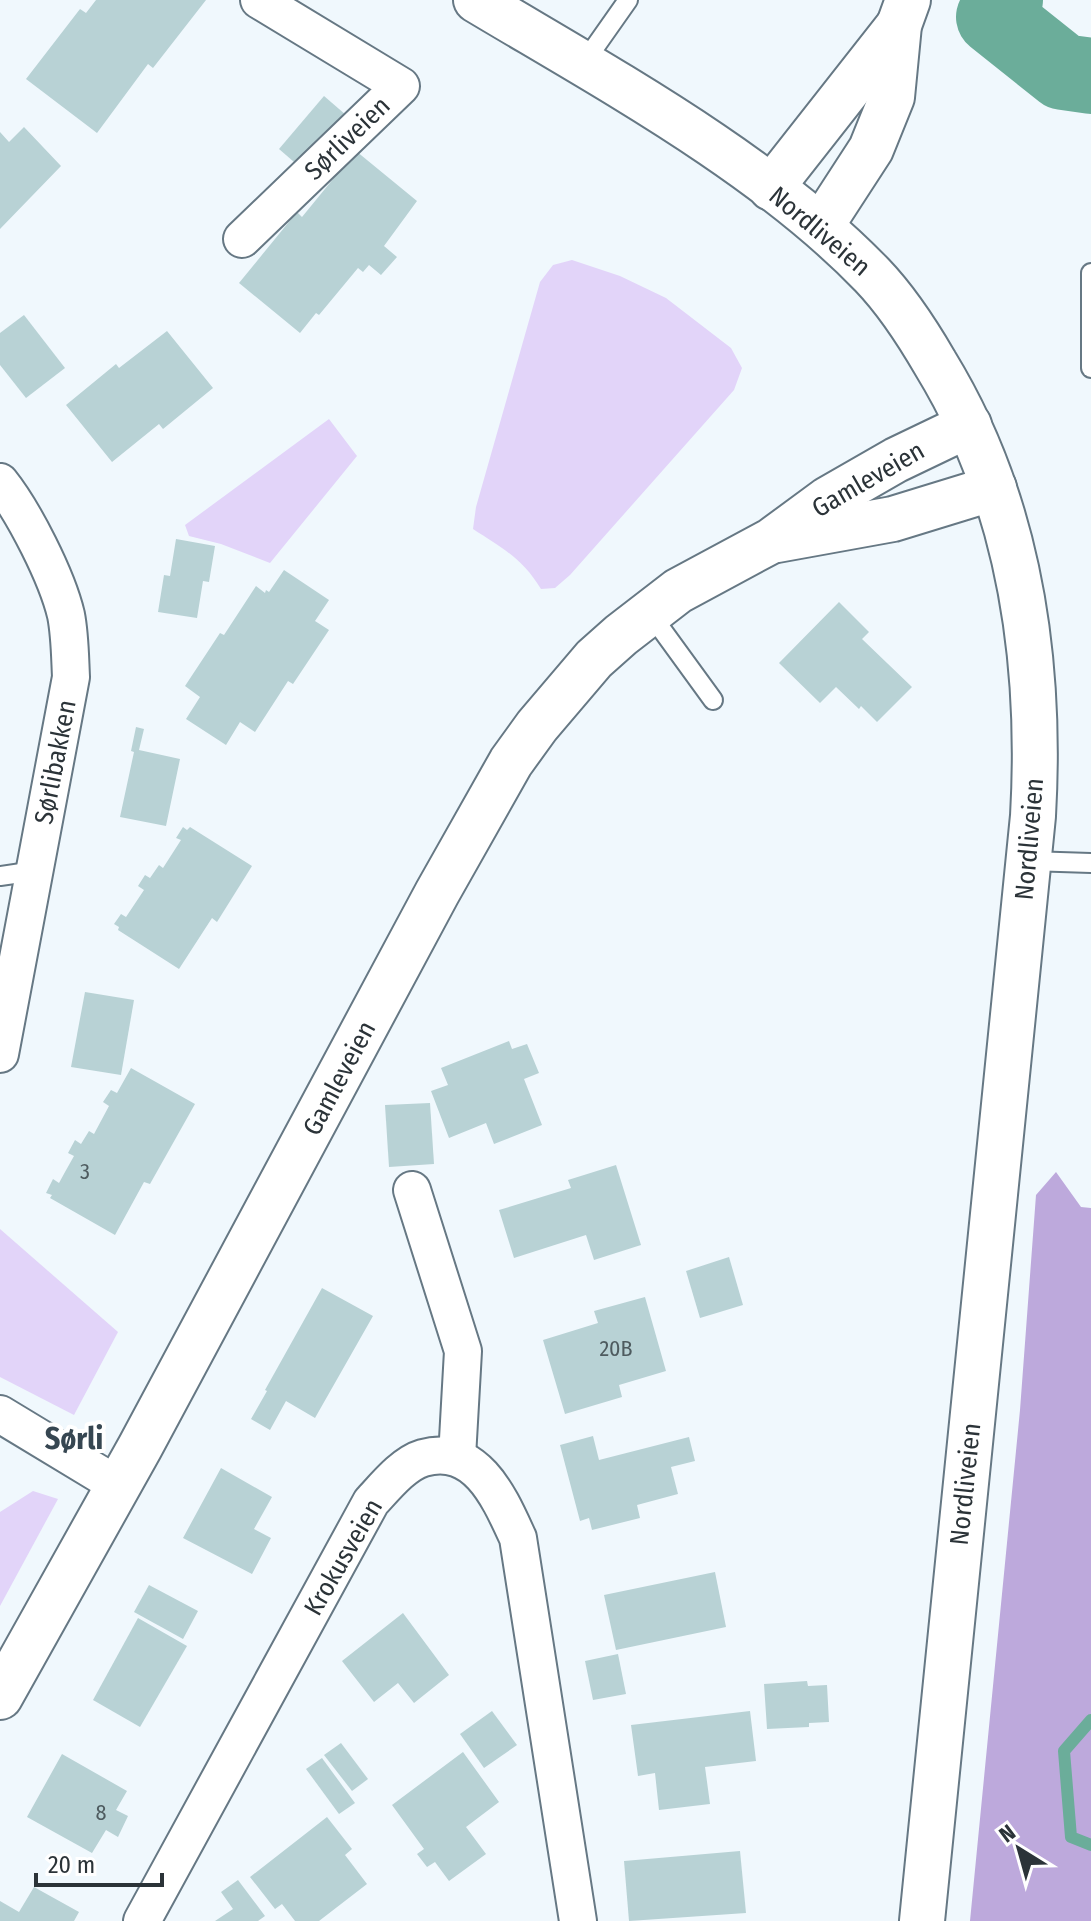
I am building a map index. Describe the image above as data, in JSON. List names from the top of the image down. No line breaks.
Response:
{"streets":{"main road":["Nordliveien","Gamleveien"],"street":["Sørliveien","Sørlibakken","Krokusveien"]},"crossings":[["Nordliveien","Gamleveien"]],"districts":["Sørli"],"house_numbers":["3","20B","8"],"scale_bar":"20 m","north":"top left"}
